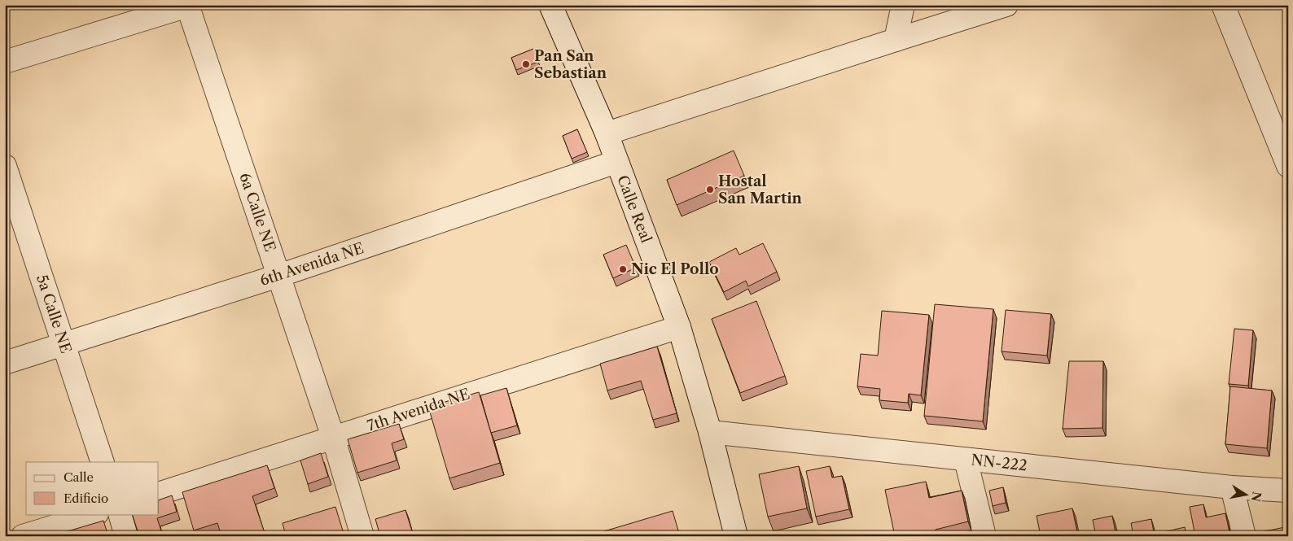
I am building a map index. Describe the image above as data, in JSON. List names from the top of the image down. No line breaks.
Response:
{"streets":{"street":["Calle Real","6a Calle NE","6th Avenida NE","5a Calle NE","7th Avenida NE","NN-222"]},"crossings":[["Calle Real","6th Avenida NE"],["Calle Real","7th Avenida NE"],["Calle Real","NN-222"],["6a Calle NE","6th Avenida NE"],["6a Calle NE","7th Avenida NE"],["6th Avenida NE","5a Calle NE"]],"places":["Pan San Sebastian","Hostal San Martin","Nic El Pollo"],"legend":["Calle","Edificio"],"north":"right"}
